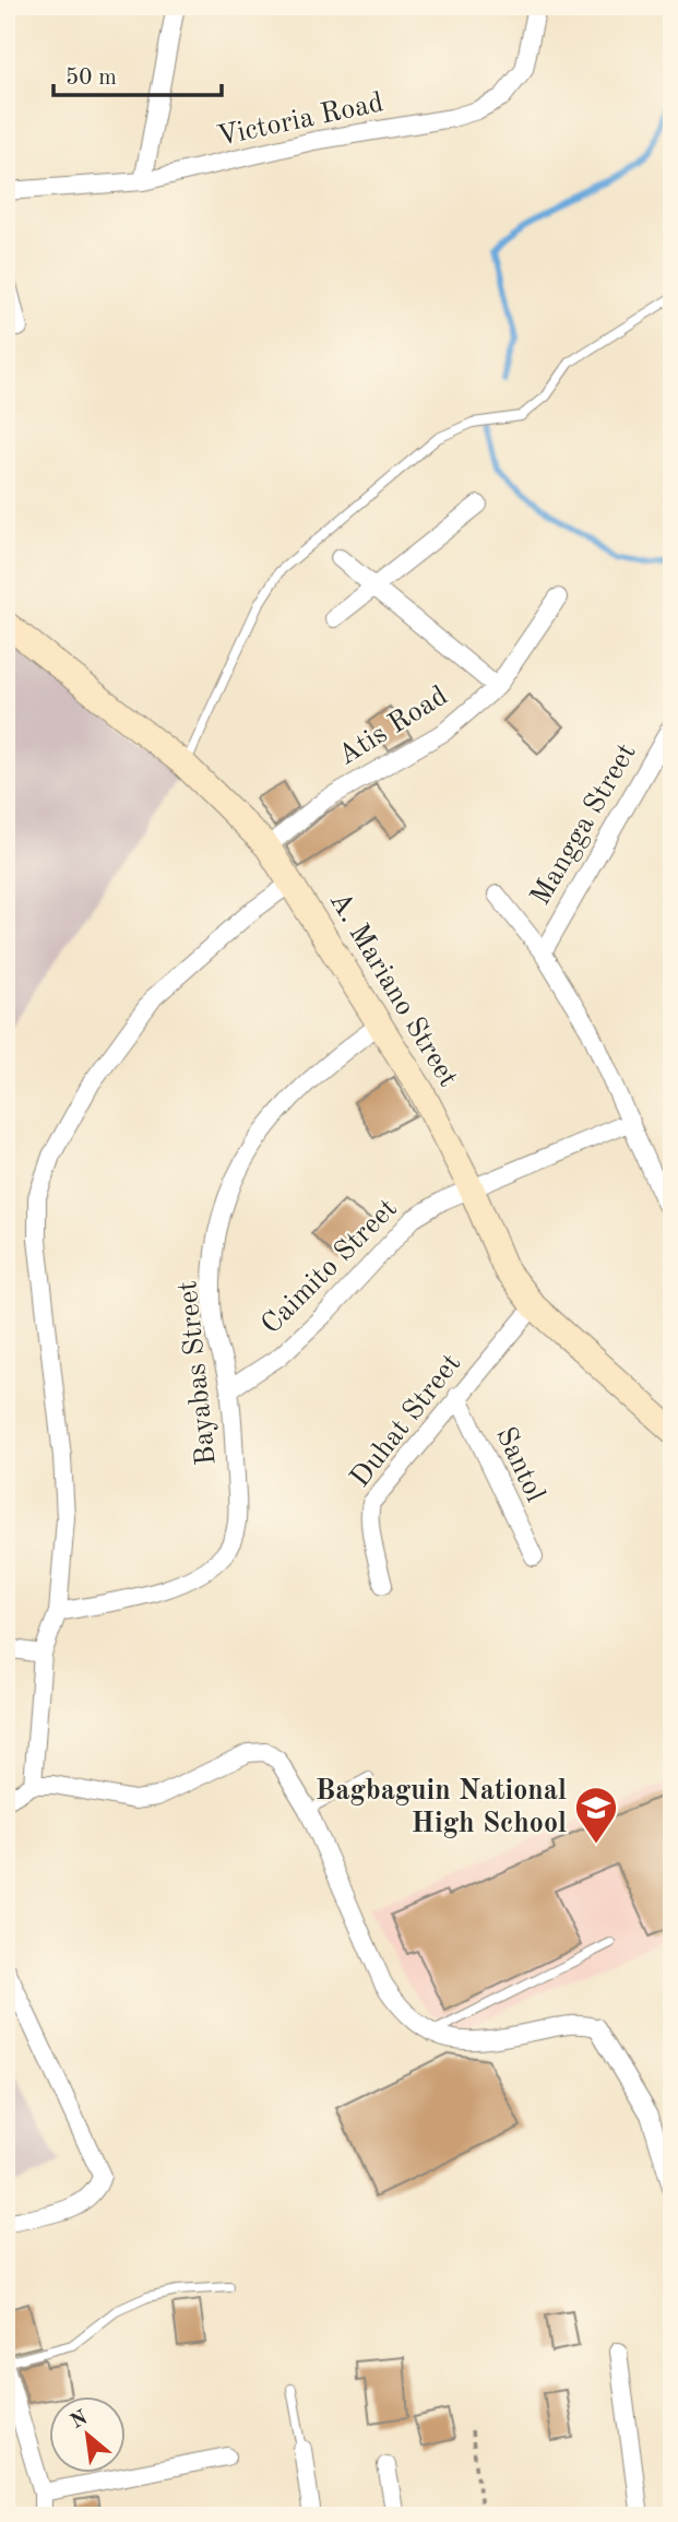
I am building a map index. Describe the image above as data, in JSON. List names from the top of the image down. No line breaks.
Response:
{"streets":{"street":["Victoria Road","Atis Road","Mangga Street","A. Mariano Street","Caimito Street","Bayabas Street","Duhat Street","Santol"]},"crossings":[["Atis Road","A. Mariano Street"],["A. Mariano Street","Caimito Street"],["A. Mariano Street","Bayabas Street"],["A. Mariano Street","Duhat Street"],["Caimito Street","Bayabas Street"],["Duhat Street","Santol"]],"places":{"school or university":["Bagbaguin National High School"]},"scale_bar":"50 m","north":"top left"}
